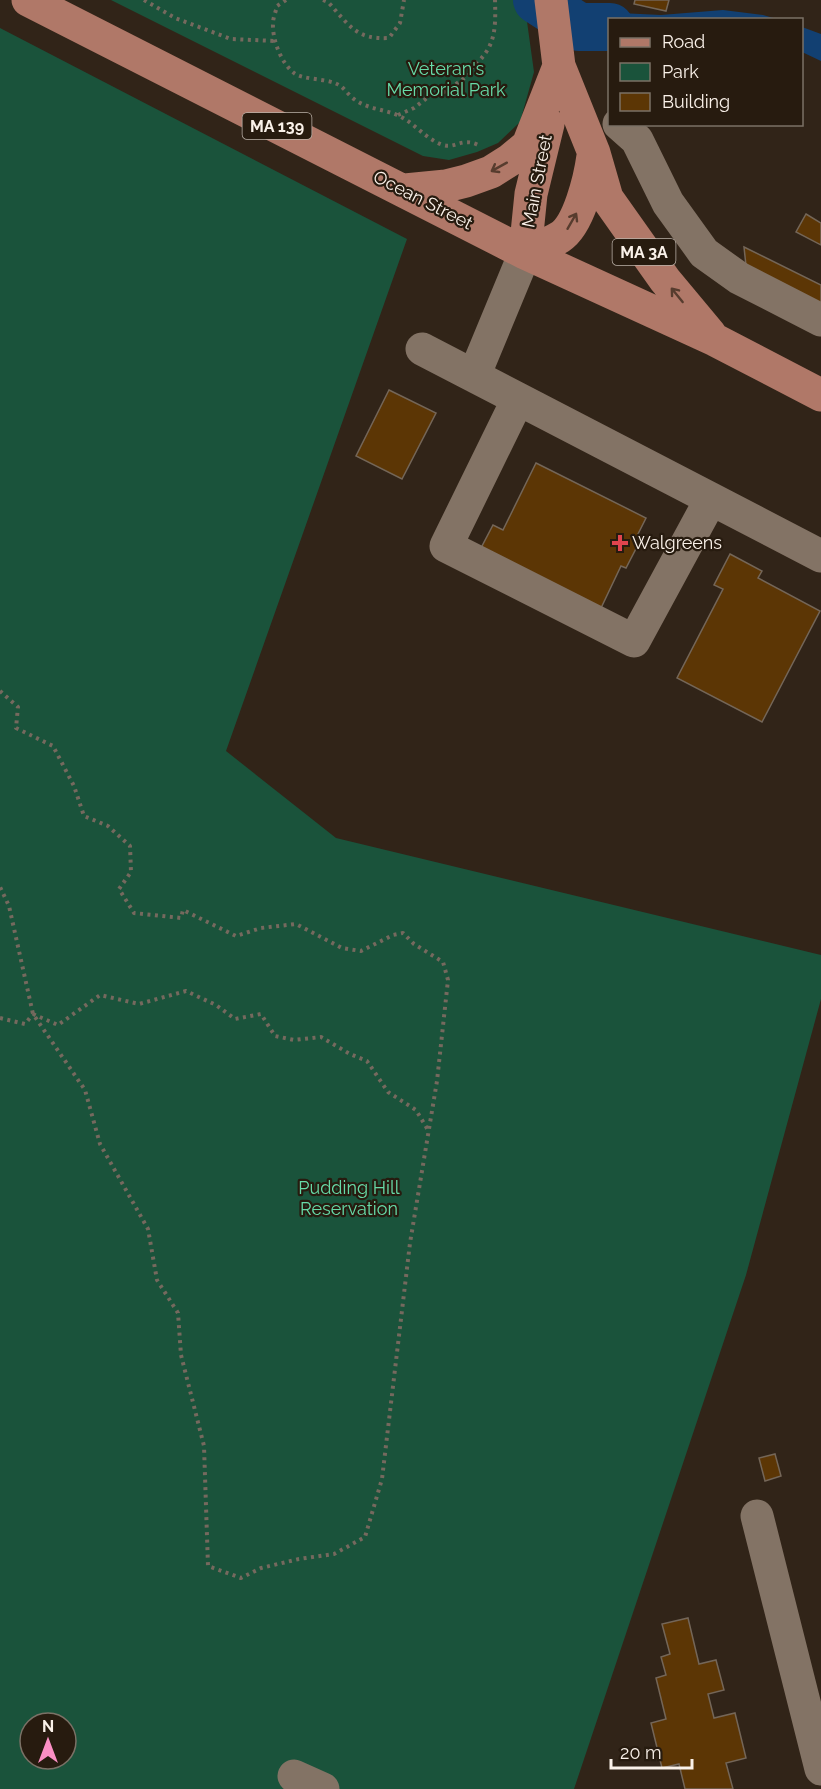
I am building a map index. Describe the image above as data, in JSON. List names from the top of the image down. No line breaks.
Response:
{"streets":{"main road":["MA 139","Main Street","Ocean Street","MA 3A"]},"crossings":[["Main Street","Ocean Street"],["Main Street","MA 3A"],["Ocean Street","MA 3A"]],"parks":["Veteran's Memorial Park","Pudding Hill Reservation"],"places":{"health":["Walgreens"]},"legend":["Road","Park","Building"],"scale_bar":"20 m","north":"top"}
